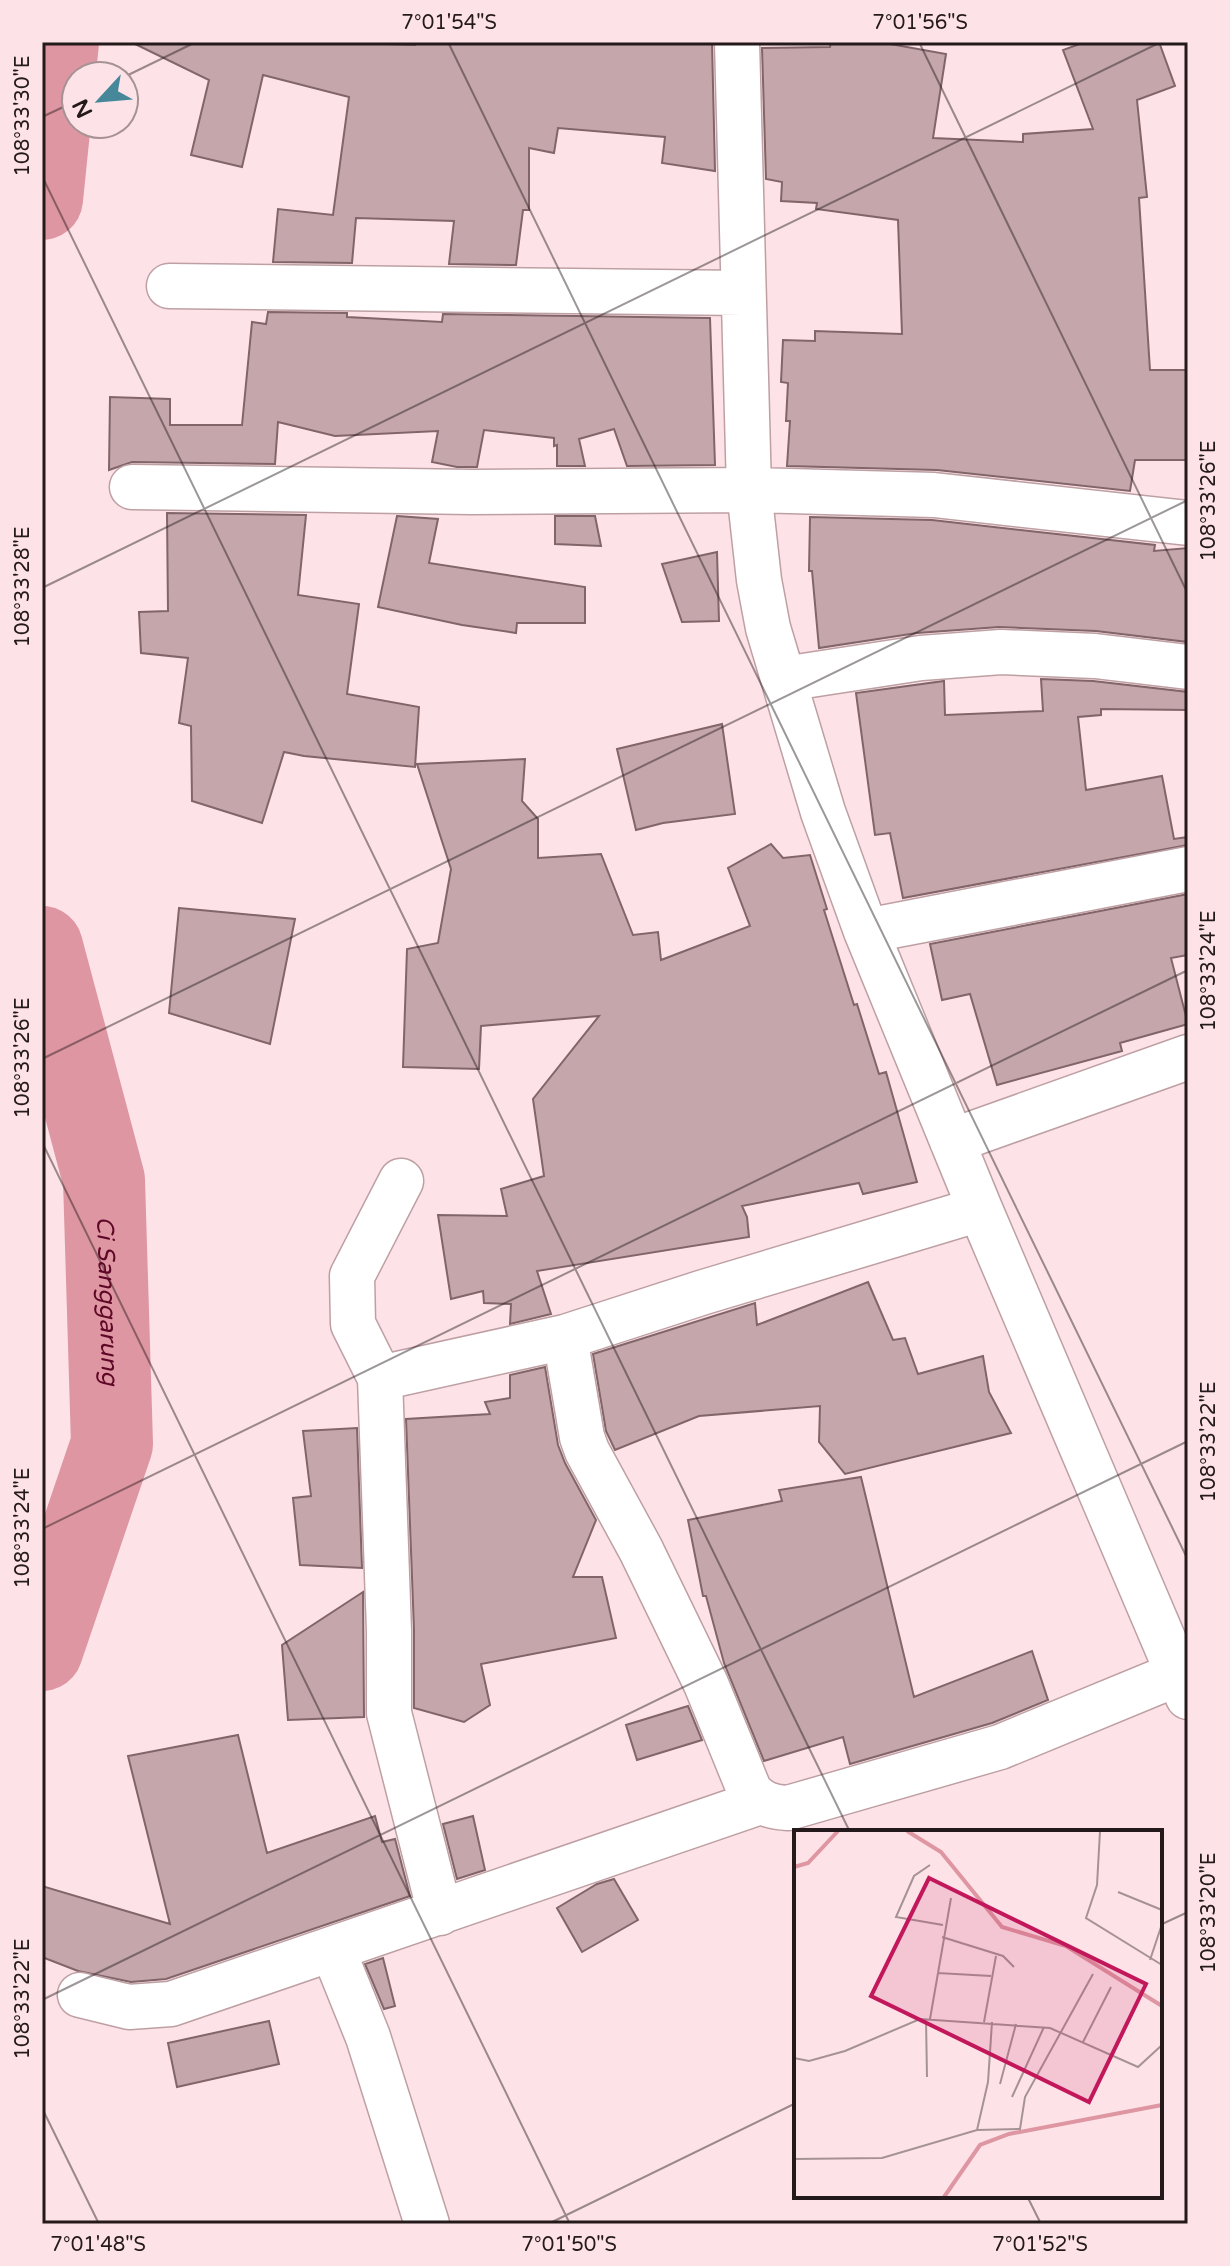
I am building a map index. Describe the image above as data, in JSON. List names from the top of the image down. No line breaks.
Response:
{"water":["Ci Sanggarung"],"north":"bottom left","coordinates":["7°01'54\"S","7°01'56\"S","108°33'30\"E","108°33'26\"E","108°33'28\"E","108°33'24\"E","108°33'22\"E","108°33'20\"E","7°01'48\"S","7°01'50\"S","7°01'52\"S"]}
